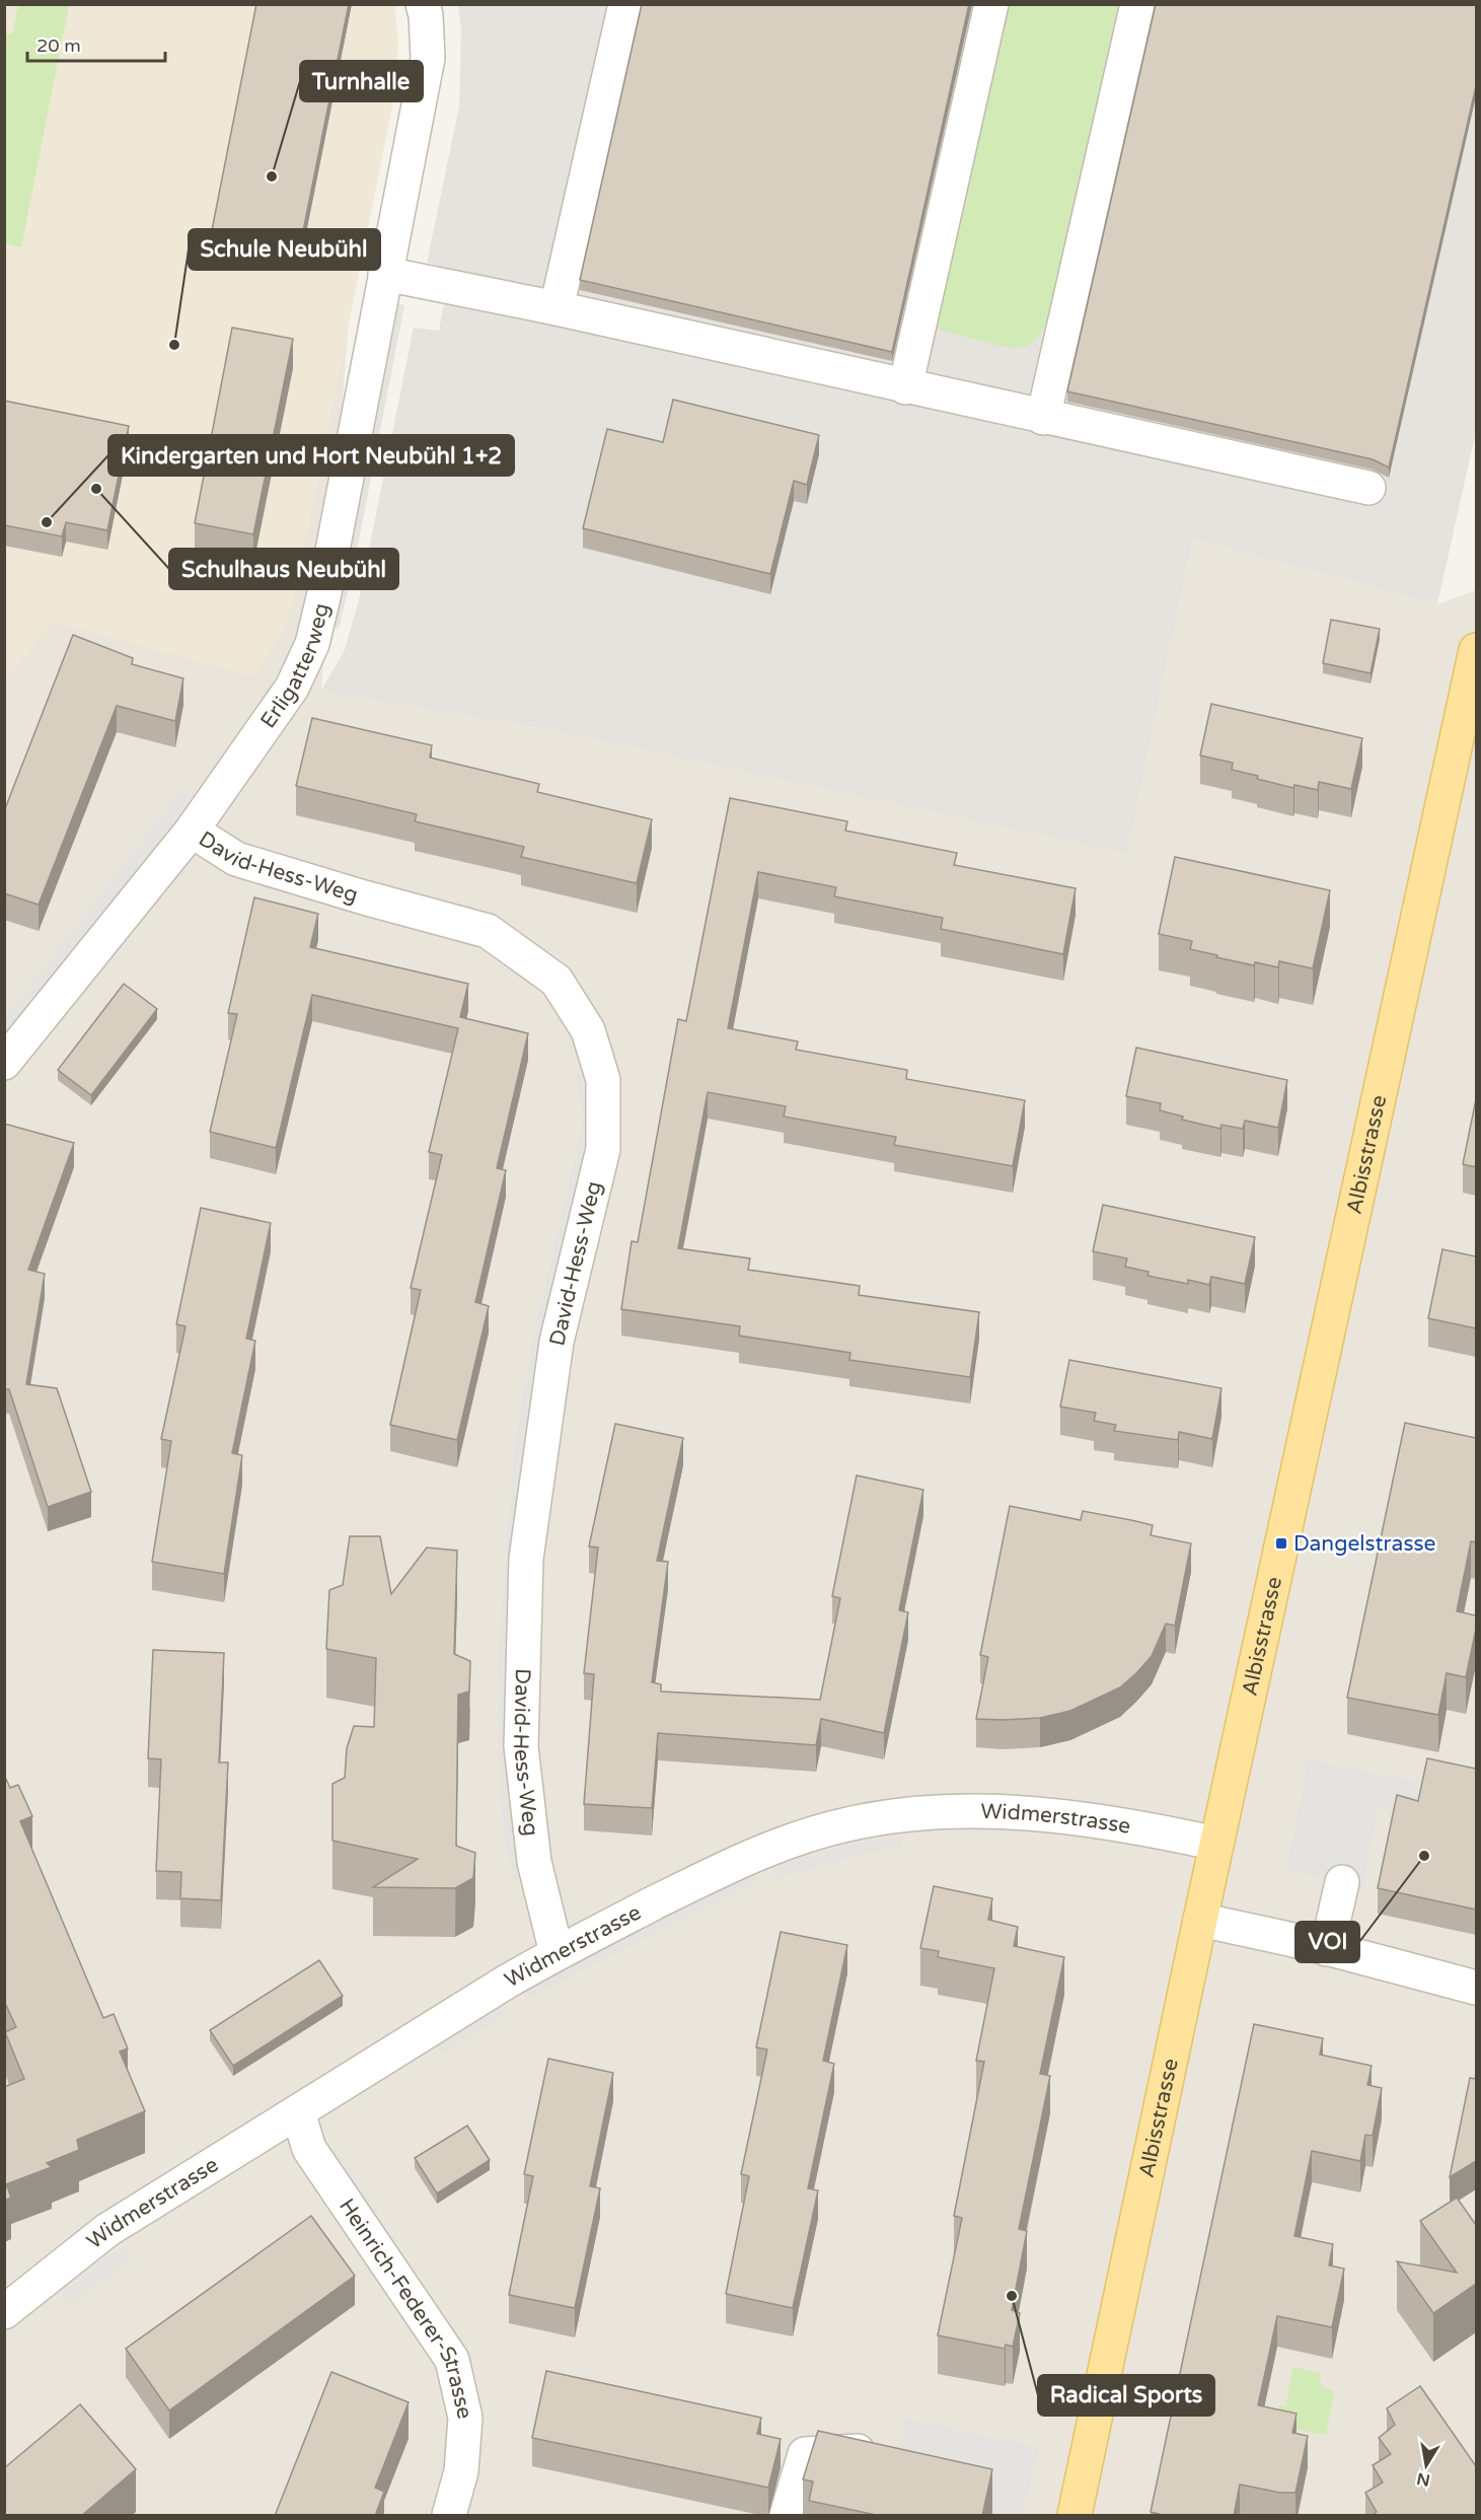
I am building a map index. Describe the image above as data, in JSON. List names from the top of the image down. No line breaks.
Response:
{"streets":{"main road":["Albisstrasse"],"street":["Erligatterweg","David-Hess-Weg","Widmerstrasse","Heinrich-Federer-Strasse"]},"crossings":[["Erligatterweg","David-Hess-Weg"],["David-Hess-Weg","Widmerstrasse"],["Albisstrasse","Widmerstrasse"],["Widmerstrasse","Heinrich-Federer-Strasse"]],"places":{"other":["Turnhalle","Schule Neubühl","Schulhaus Neubühl","Kindergarten und Hort Neubühl 1+2","VOI","Radical Sports"],"transit":["Dangelstrasse"]},"scale_bar":"20 m","north":"bottom"}
